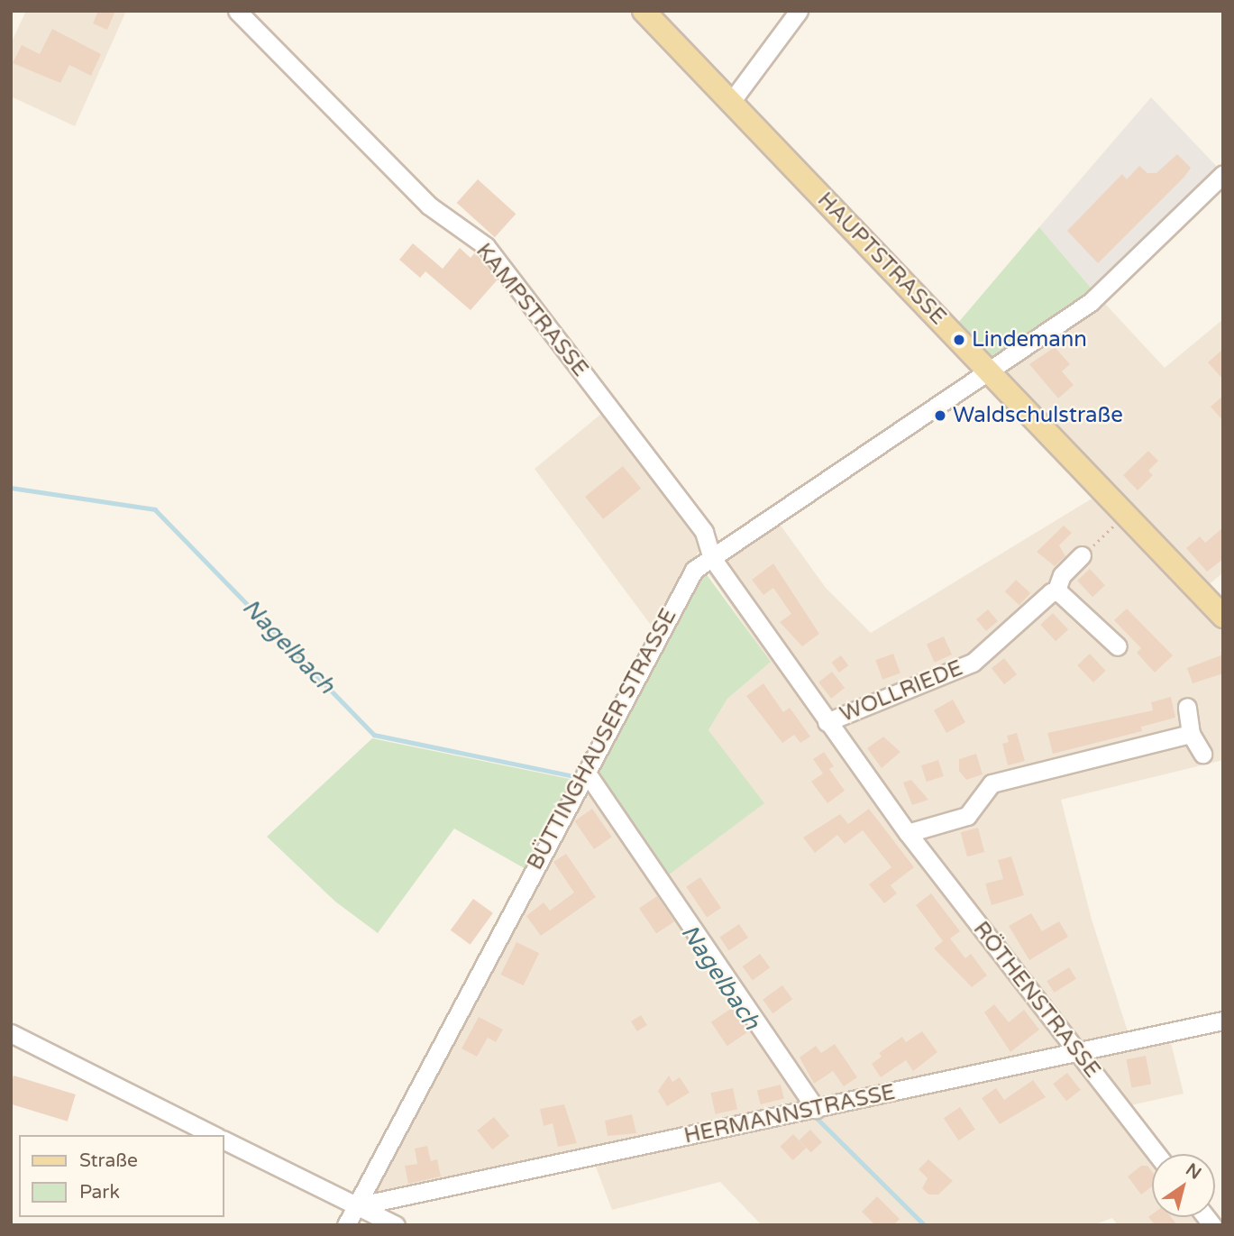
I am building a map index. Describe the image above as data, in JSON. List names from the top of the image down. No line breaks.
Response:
{"streets":{"main road":["HAUPTSTRASSE"],"street":["KAMPSTRASSE","WOLLRIEDE","BÜTTINGHAUSER STRASSE","RÖTHENSTRASSE","HERMANNSTRASSE"]},"crossings":[["HAUPTSTRASSE","BÜTTINGHAUSER STRASSE"],["KAMPSTRASSE","BÜTTINGHAUSER STRASSE"],["KAMPSTRASSE","RÖTHENSTRASSE"],["WOLLRIEDE","RÖTHENSTRASSE"],["BÜTTINGHAUSER STRASSE","RÖTHENSTRASSE"],["BÜTTINGHAUSER STRASSE","HERMANNSTRASSE"],["RÖTHENSTRASSE","HERMANNSTRASSE"]],"water":["Nagelbach"],"places":["Lindemann","Waldschulstraße"],"legend":["Straße","Park"],"north":"top right"}
